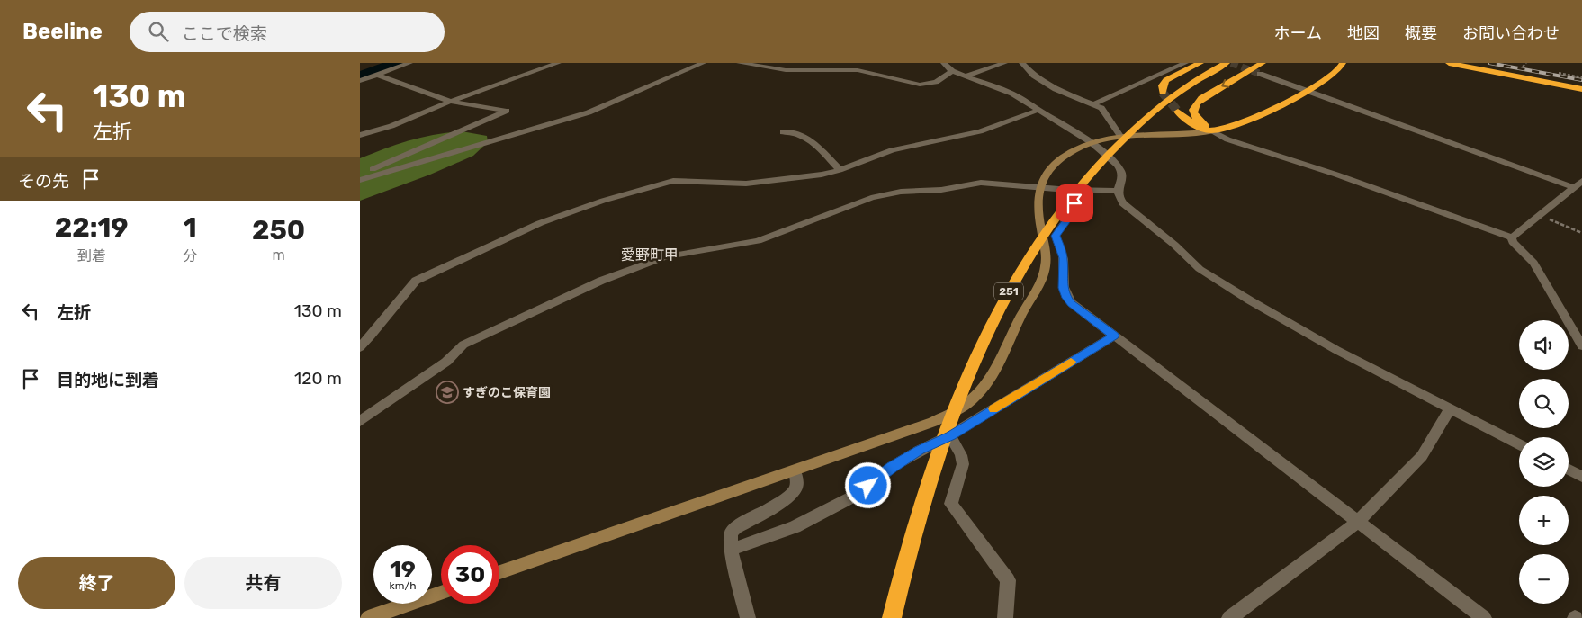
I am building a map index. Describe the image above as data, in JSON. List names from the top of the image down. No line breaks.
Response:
{"streets":{"highway":["251"]},"districts":["愛野町甲"],"places":{"school or university":["すぎのこ保育園"]},"page":{"header":"Beeline","search":"ここで検索","nav":["ホーム","地図","概要","お問い合わせ"],"turn":["130 m","左折"],"then":"その先","eta":["22:19","到着","1","分","250","m"],"list":[{"name":"左折","value":"130 m"},{"name":"目的地に到着","value":"120 m"}],"map_buttons":["+","−"],"speed":"19 km/h","limit":"30","buttons":["終了","共有"]}}
